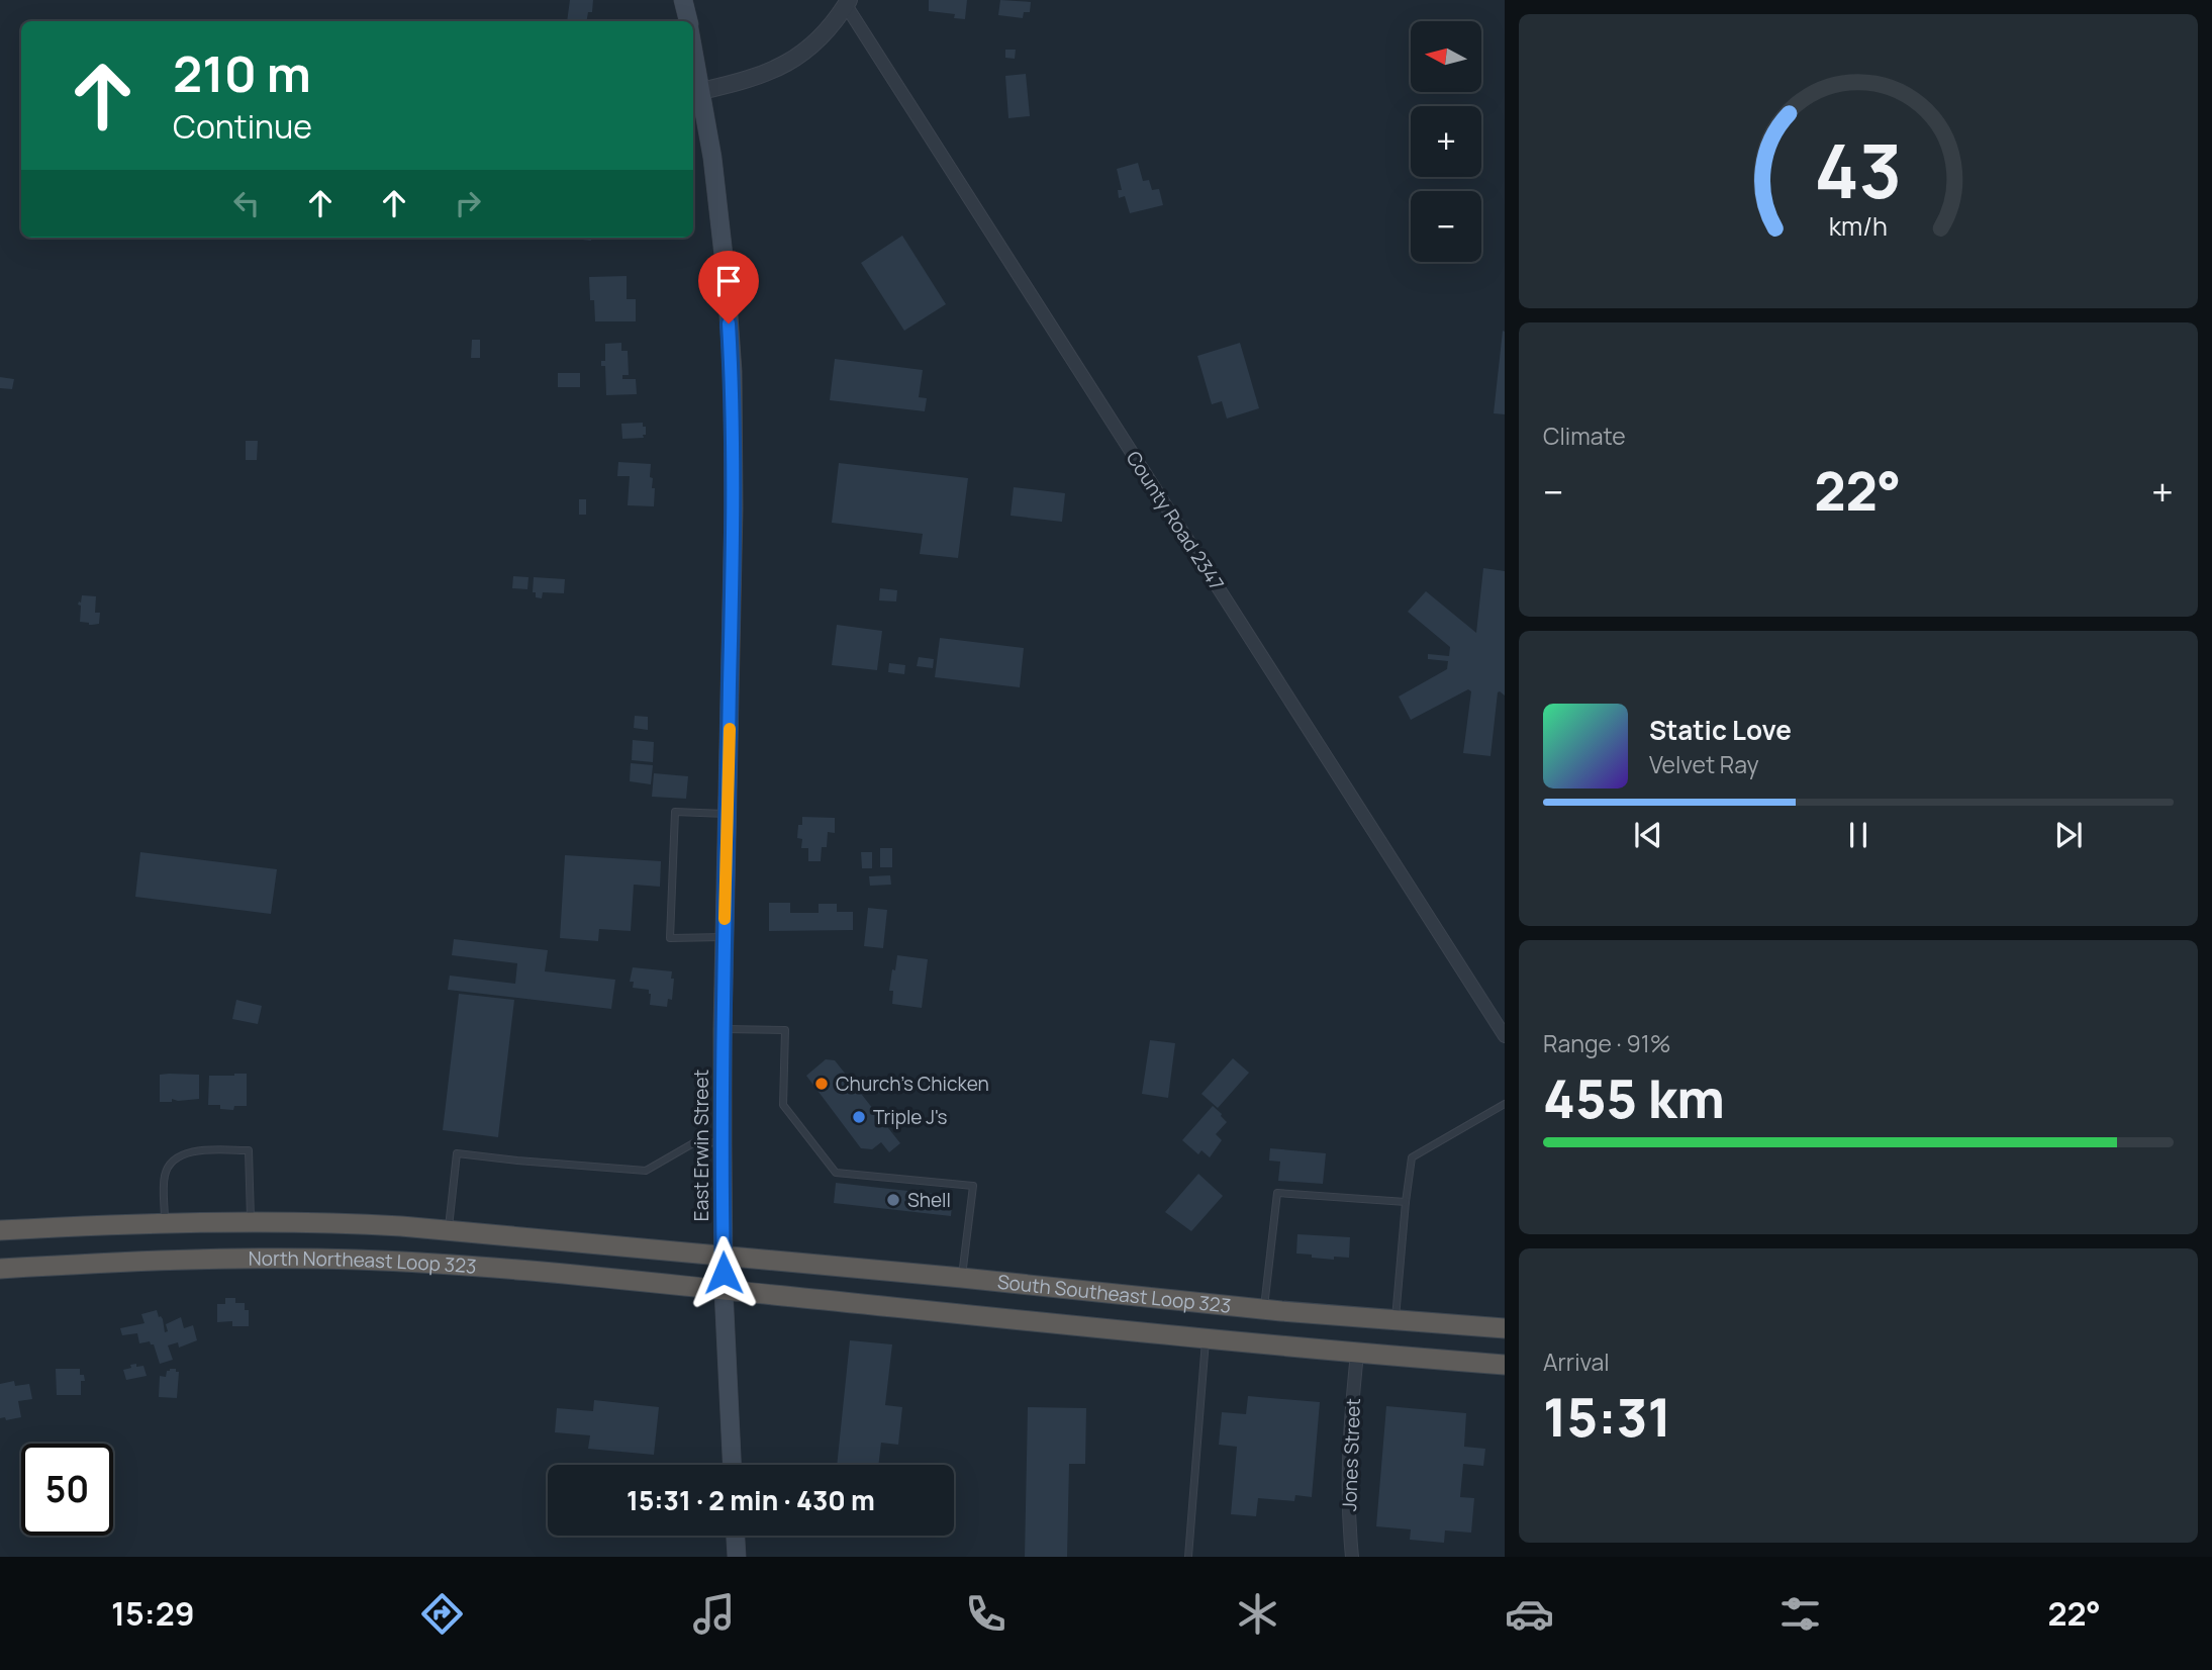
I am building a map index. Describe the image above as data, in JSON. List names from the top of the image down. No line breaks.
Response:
{"streets":{"highway":["North Northeast Loop 323","South Southeast Loop 323"],"main road":["East Erwin Street"],"street":["County Road 2347","Jones Street"]},"crossings":[["East Erwin Street","North Northeast Loop 323"],["East Erwin Street","South Southeast Loop 323"],["North Northeast Loop 323","South Southeast Loop 323"],["South Southeast Loop 323","Jones Street"]],"places":["Church's Chicken","Triple J's","Shell"],"north":"left","page":{"map_buttons":["+","−"],"turn":["210 m","Continue"],"tile":["Climate",["Range · 91%","455 km"],["Arrival","15:31"]],"heat":["−","22°","+"],"song":["Static Love","Velvet Ray"],"limit":"50","trip":"15:31 · 2 min · 430 m","tabs":["15:29","22°"],"gauge":["43","km/h"]}}
